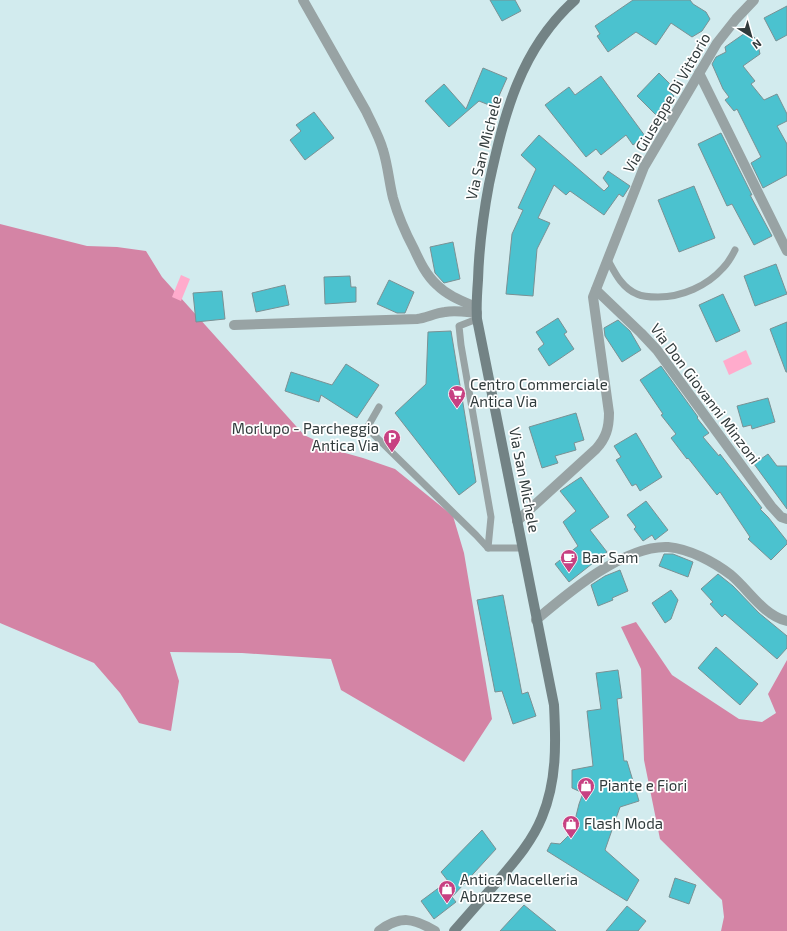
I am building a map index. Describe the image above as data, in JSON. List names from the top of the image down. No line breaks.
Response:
{"streets":{"main road":["Via San Michele"],"street":["Via Giuseppe Di Vittorio","Via Don Giovanni Minzoni"]},"crossings":[["Via Giuseppe Di Vittorio","Via San Michele"],["Via Giuseppe Di Vittorio","Via Don Giovanni Minzoni"]],"places":{"supermarket":["Centro Commerciale Antica Via"],"parking":["Morlupo - Parcheggio Antica Via"],"cafe":["Bar Sam"],"shop":["Piante e Fiori","Flash Moda","Antica Macelleria Abruzzese"]},"north":"bottom right"}
